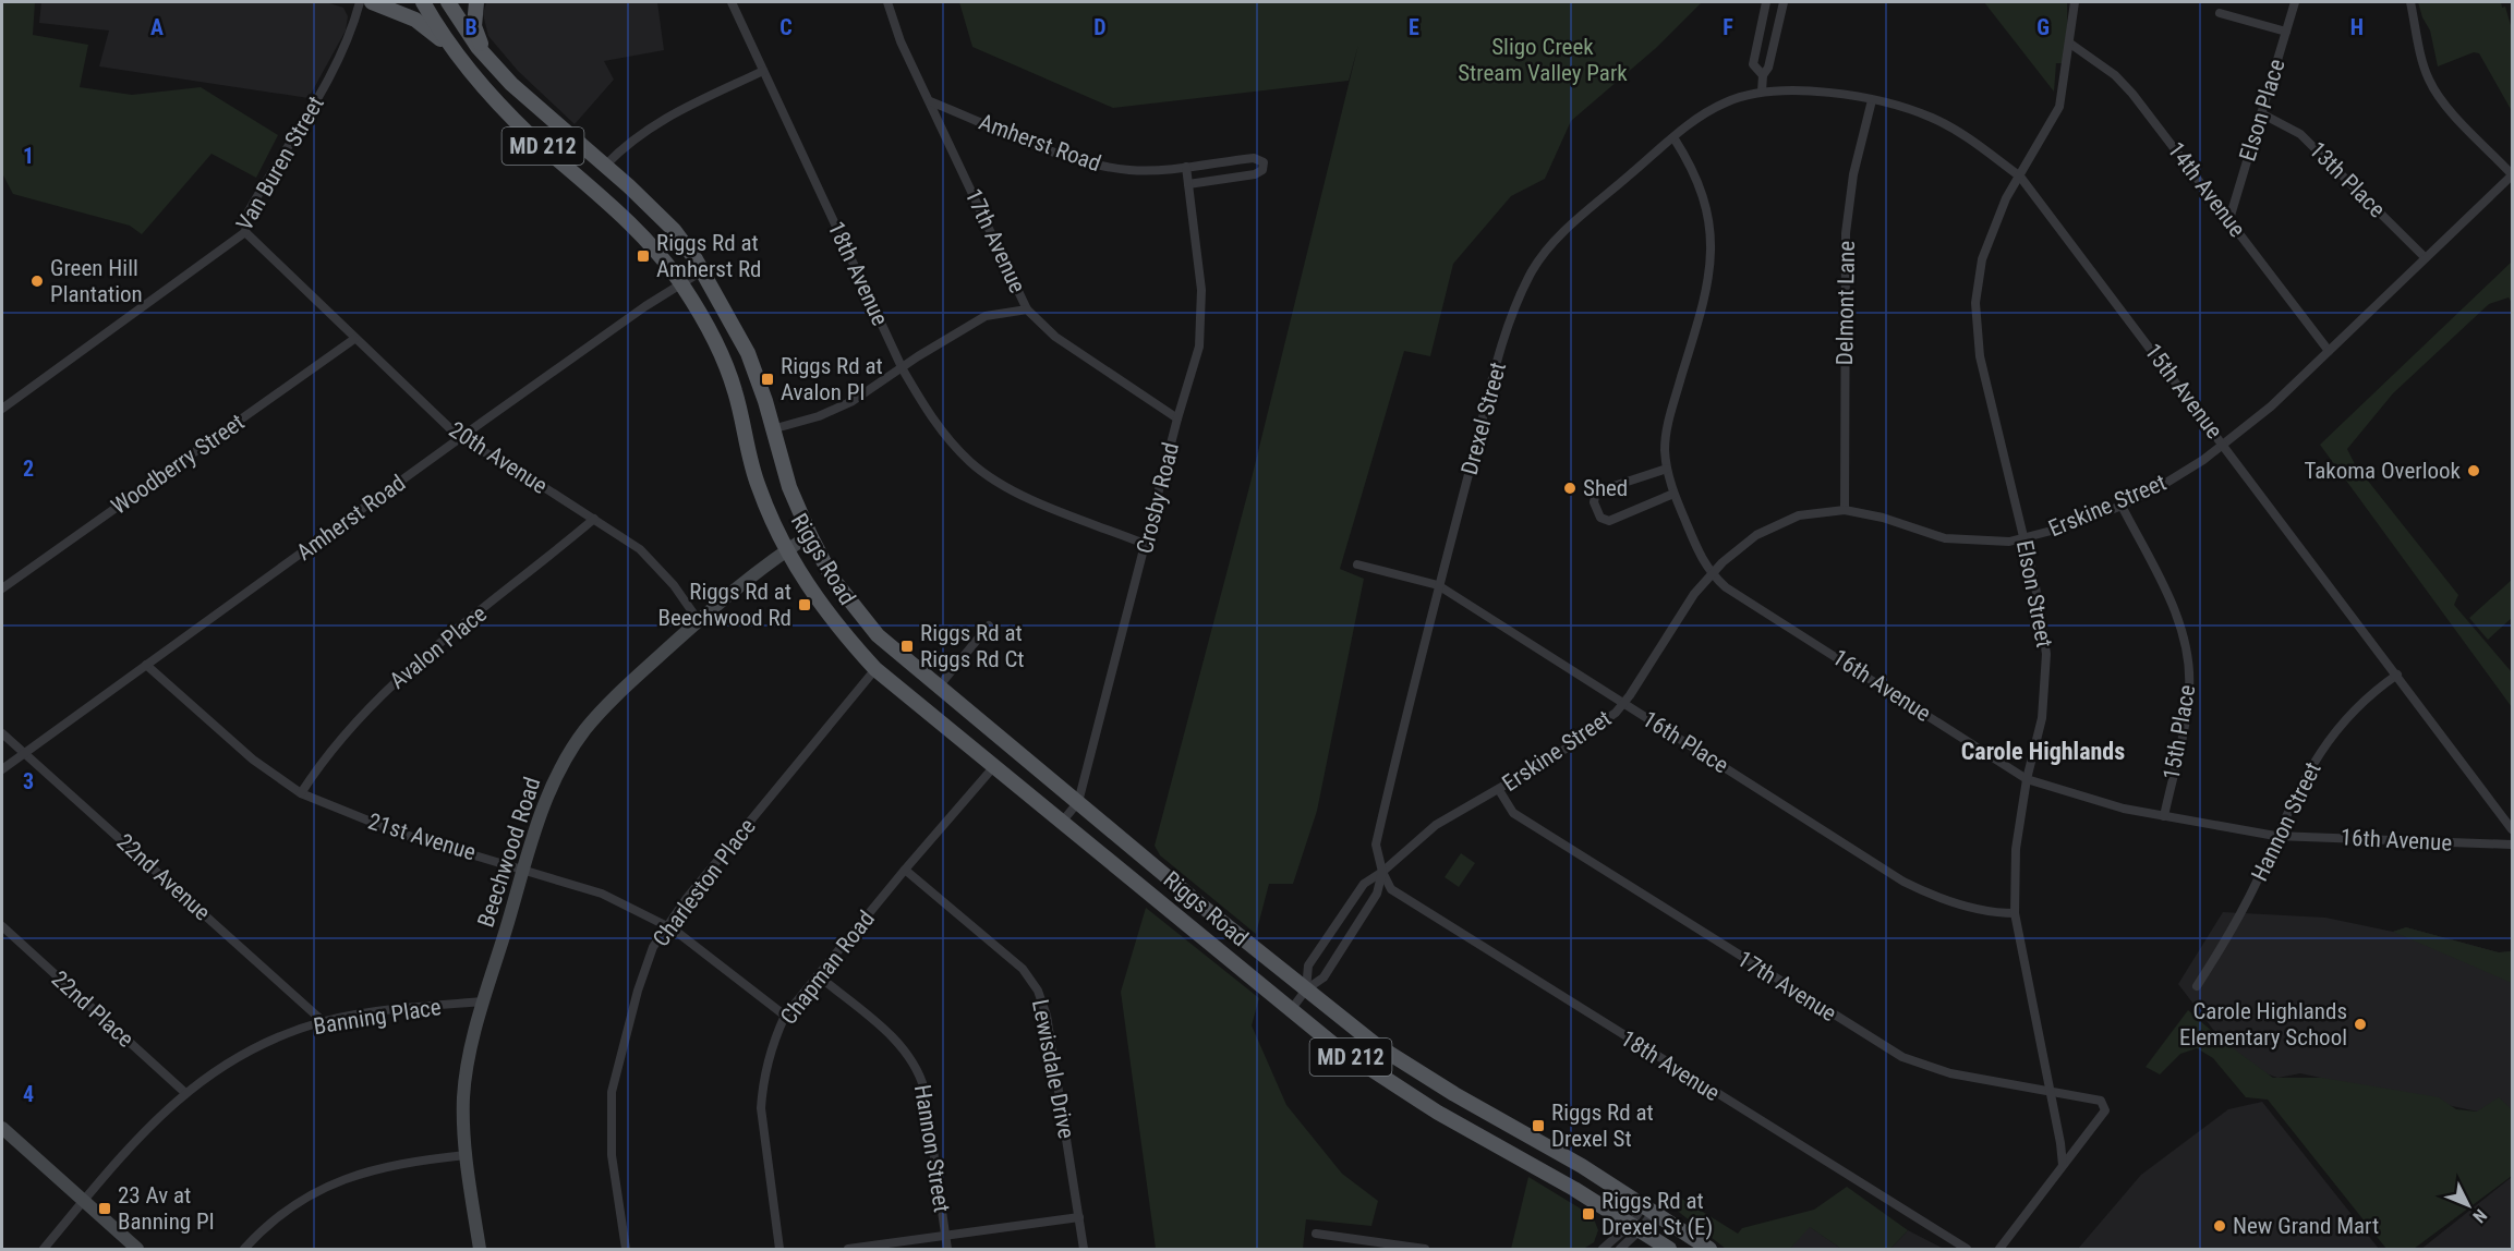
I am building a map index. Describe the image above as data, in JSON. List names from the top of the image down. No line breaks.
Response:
{"streets":{"main road":["MD 212","Riggs Road"],"street":["Elson Place","Amherst Road","Van Buren Street","13th Place","14th Avenue","17th Avenue","18th Avenue","Delmont Lane","15th Avenue","Drexel Street","20th Avenue","Woodberry Street","Crosby Road","Erskine Street","Elson Street","Avalon Place","16th Avenue","15th Place","16th Place","Hannon Street","21st Avenue","Beechwood Road","22nd Avenue","Charleston Place","Chapman Road","22nd Place","Banning Place","Lewisdale Drive"]},"crossings":[["Elson Place","13th Place"],["Elson Place","14th Avenue"],["Amherst Road","17th Avenue"],["Amherst Road","20th Avenue"],["Amherst Road","Crosby Road"],["Amherst Road","Riggs Road"],["Amherst Road","21st Avenue"],["Amherst Road","22nd Avenue"],["Van Buren Street","20th Avenue"],["13th Place","Erskine Street"],["14th Avenue","Erskine Street"],["14th Avenue","Elson Street"],["17th Avenue","Crosby Road"],["17th Avenue","Erskine Street"],["17th Avenue","Elson Street"],["18th Avenue","Drexel Street"],["18th Avenue","Crosby Road"],["18th Avenue","Erskine Street"],["Delmont Lane","15th Avenue"],["Delmont Lane","Erskine Street"],["15th Avenue","Drexel Street"],["15th Avenue","Erskine Street"],["15th Avenue","Elson Street"],["15th Avenue","Hannon Street"],["Drexel Street","Erskine Street"],["Drexel Street","Riggs Road"],["Drexel Street","16th Avenue"],["Drexel Street","16th Place"],["20th Avenue","Woodberry Street"],["20th Avenue","Avalon Place"],["20th Avenue","Beechwood Road"],["Crosby Road","Riggs Road"],["Erskine Street","Elson Street"],["Erskine Street","16th Avenue"],["Erskine Street","15th Place"],["Erskine Street","16th Place"],["Riggs Road","Beechwood Road"],["Riggs Road","Charleston Place"],["Riggs Road","Chapman Road"],["Elson Street","16th Avenue"],["Elson Street","16th Place"],["Avalon Place","21st Avenue"],["16th Avenue","15th Place"],["16th Avenue","Hannon Street"],["Hannon Street","Chapman Road"],["21st Avenue","Beechwood Road"],["21st Avenue","Charleston Place"],["21st Avenue","Chapman Road"],["Beechwood Road","Banning Place"],["22nd Avenue","Banning Place"],["Chapman Road","Lewisdale Drive"],["22nd Place","Banning Place"]],"districts":["Carole Highlands"],"parks":["Sligo Creek Stream Valley Park"],"places":{"transit":["Riggs Rd at Amherst Rd","Riggs Rd at Avalon Pl","Riggs Rd at Beechwood Rd","Riggs Rd at Riggs Rd Ct","Riggs Rd at Drexel St","23 Av at Banning Pl","Riggs Rd at Drexel St (E)"],"other":["Green Hill Plantation","Takoma Overlook","Shed","Carole Highlands Elementary School","New Grand Mart"]},"north":"bottom right","grid":{"columns":["A","B","C","D","E","F","G","H"],"rows":["1","2","3","4"]}}
